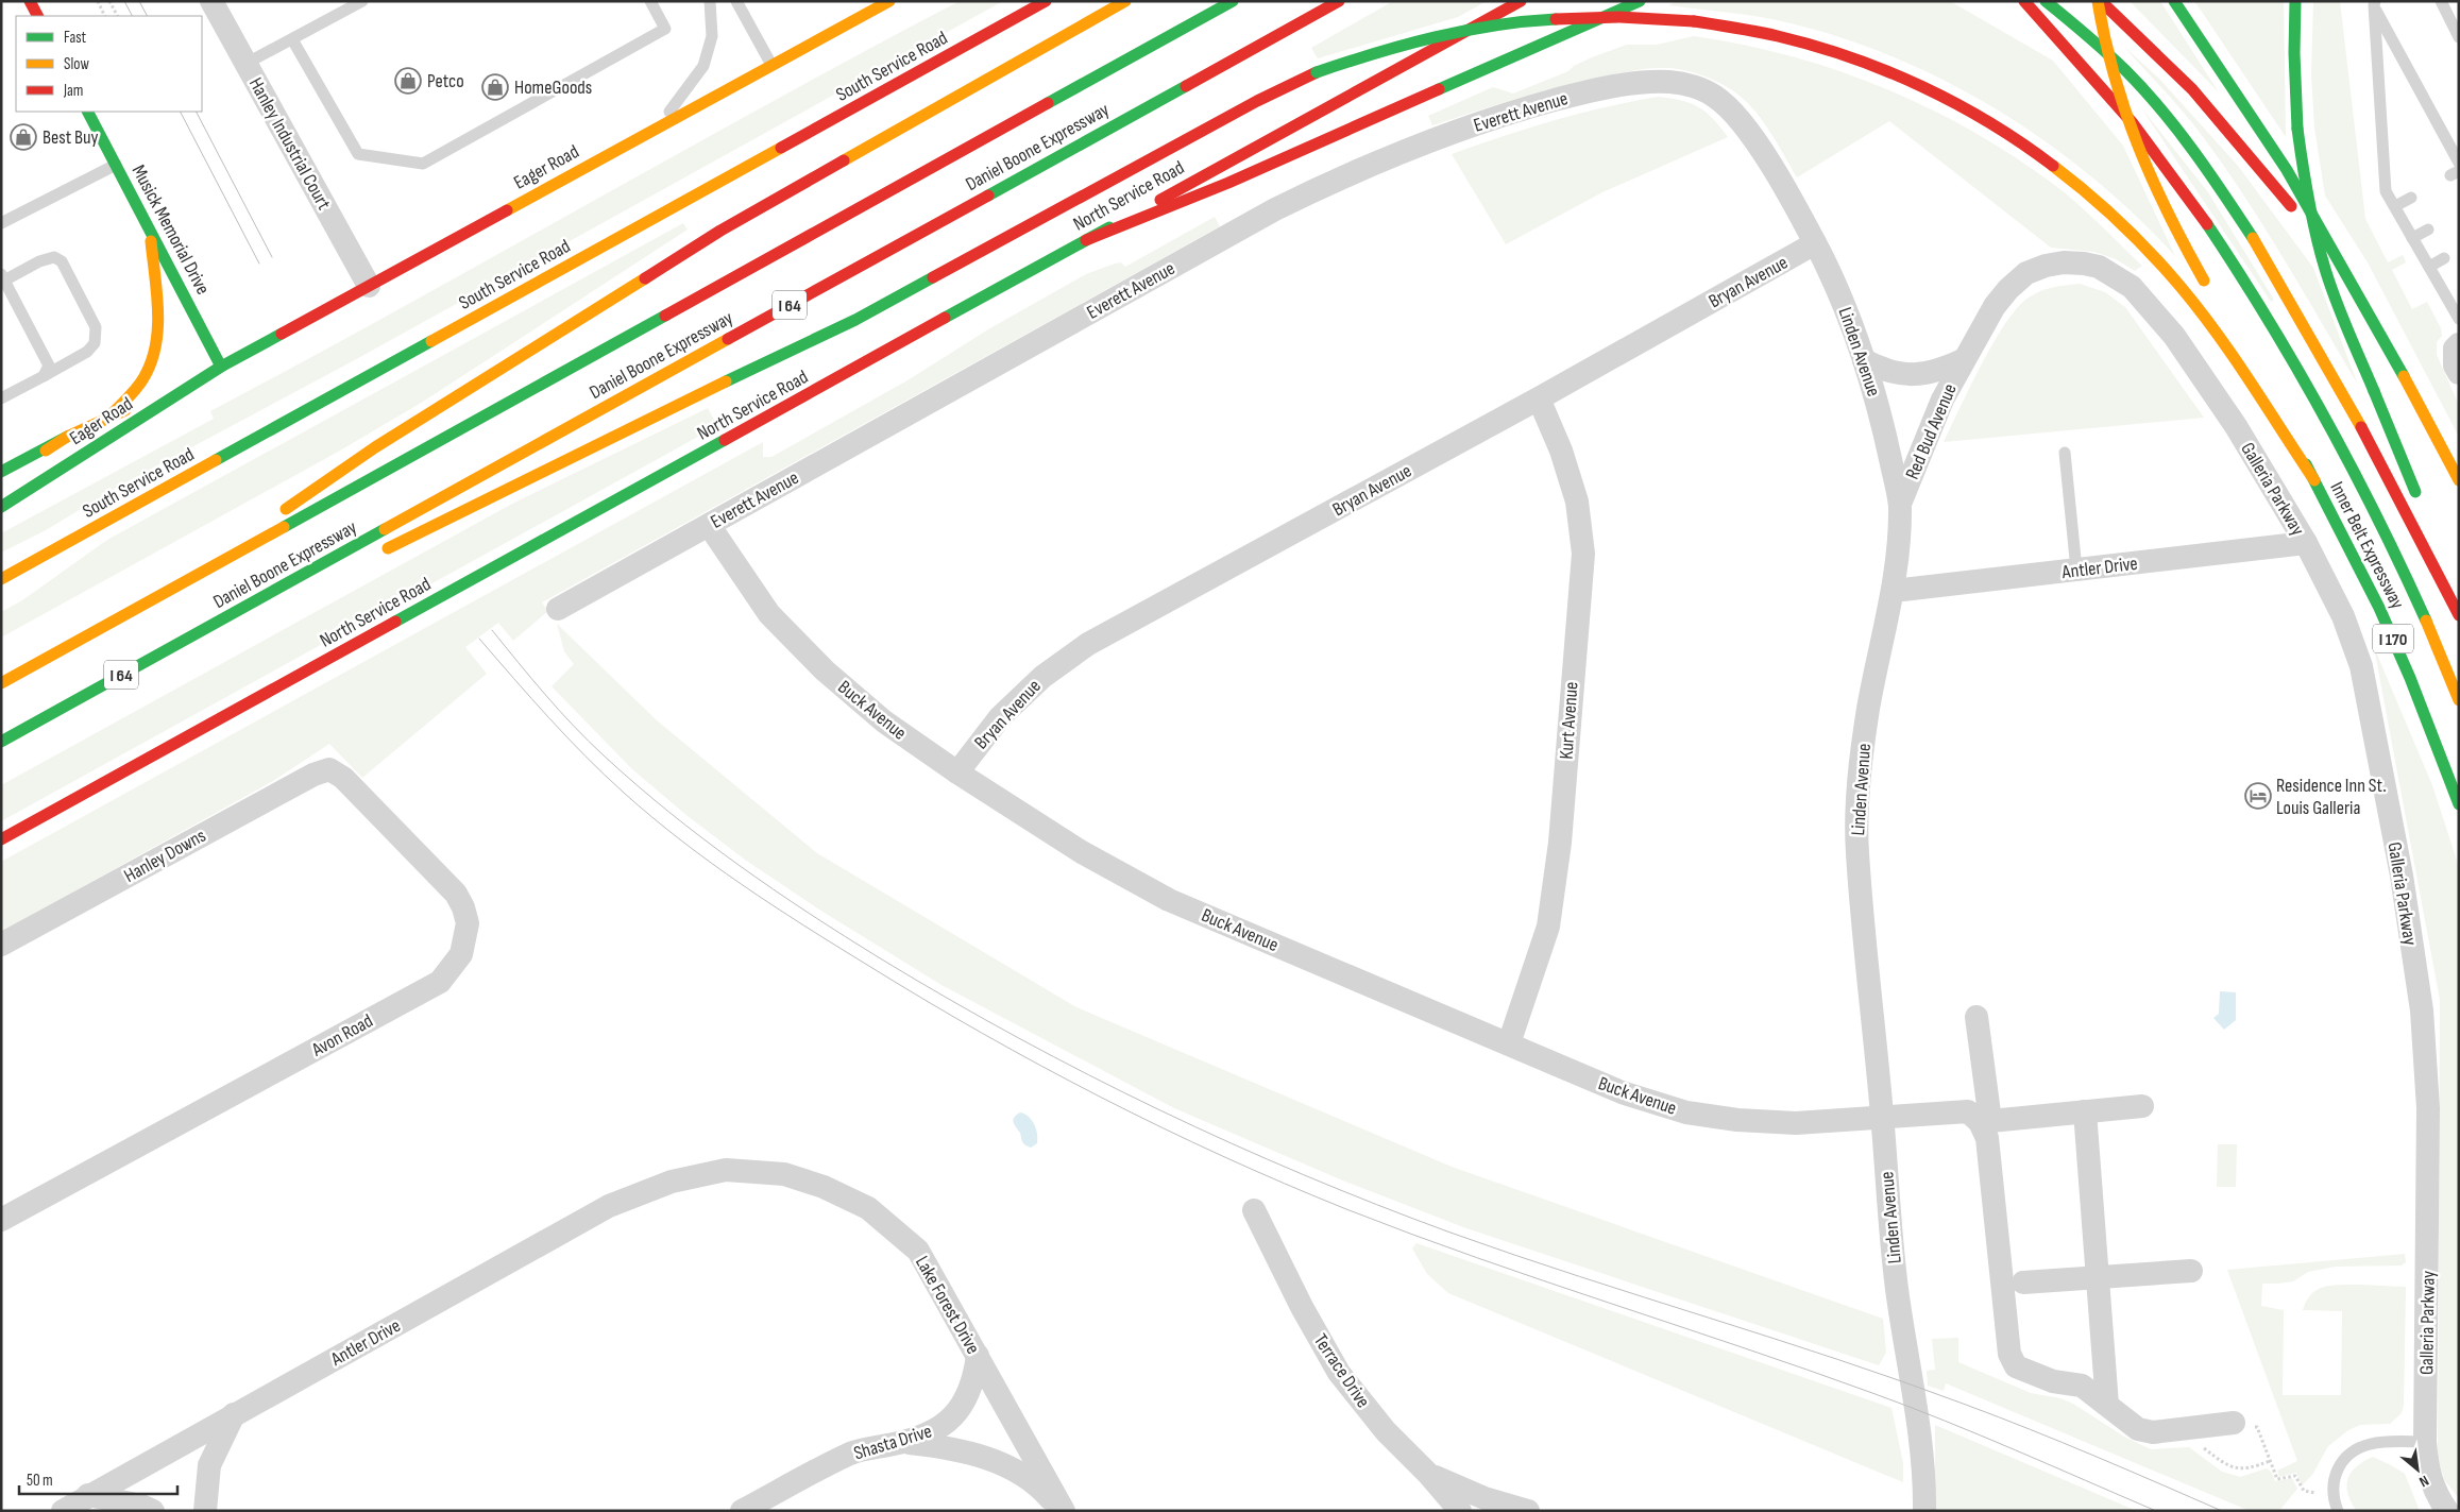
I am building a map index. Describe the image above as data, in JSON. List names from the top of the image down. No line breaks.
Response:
{"streets":{"main road":["South Service Road","Daniel Boone Expressway","Eager Road","North Service Road","Musick Memorial Drive","I 64","Inner Belt Expressway","I 170"],"street":["Everett Avenue","Hanley Industrial Court","Bryan Avenue","Linden Avenue","Red Bud Avenue","Galleria Parkway","Antler Drive","Buck Avenue","Kurt Avenue","Hanley Downs","Avon Road","Lake Forest Drive","Terrace Drive","Shasta Drive"]},"crossings":[["Everett Avenue","Linden Avenue"],["Everett Avenue","Buck Avenue"],["Hanley Industrial Court","Eager Road"],["Eager Road","Musick Memorial Drive"],["Bryan Avenue","Linden Avenue"],["Bryan Avenue","Buck Avenue"],["Bryan Avenue","Kurt Avenue"],["Linden Avenue","Red Bud Avenue"],["Linden Avenue","Antler Drive"],["Linden Avenue","Buck Avenue"],["Red Bud Avenue","Galleria Parkway"],["Galleria Parkway","Antler Drive"],["Antler Drive","Lake Forest Drive"],["Buck Avenue","Kurt Avenue"],["Hanley Downs","Avon Road"],["Lake Forest Drive","Shasta Drive"]],"places":{"shop":["Petco","HomeGoods","Best Buy"],"hotel":["Residence Inn St. Louis Galleria"]},"legend":["Fast","Slow","Jam"],"scale_bar":"50 m","north":"bottom right"}
